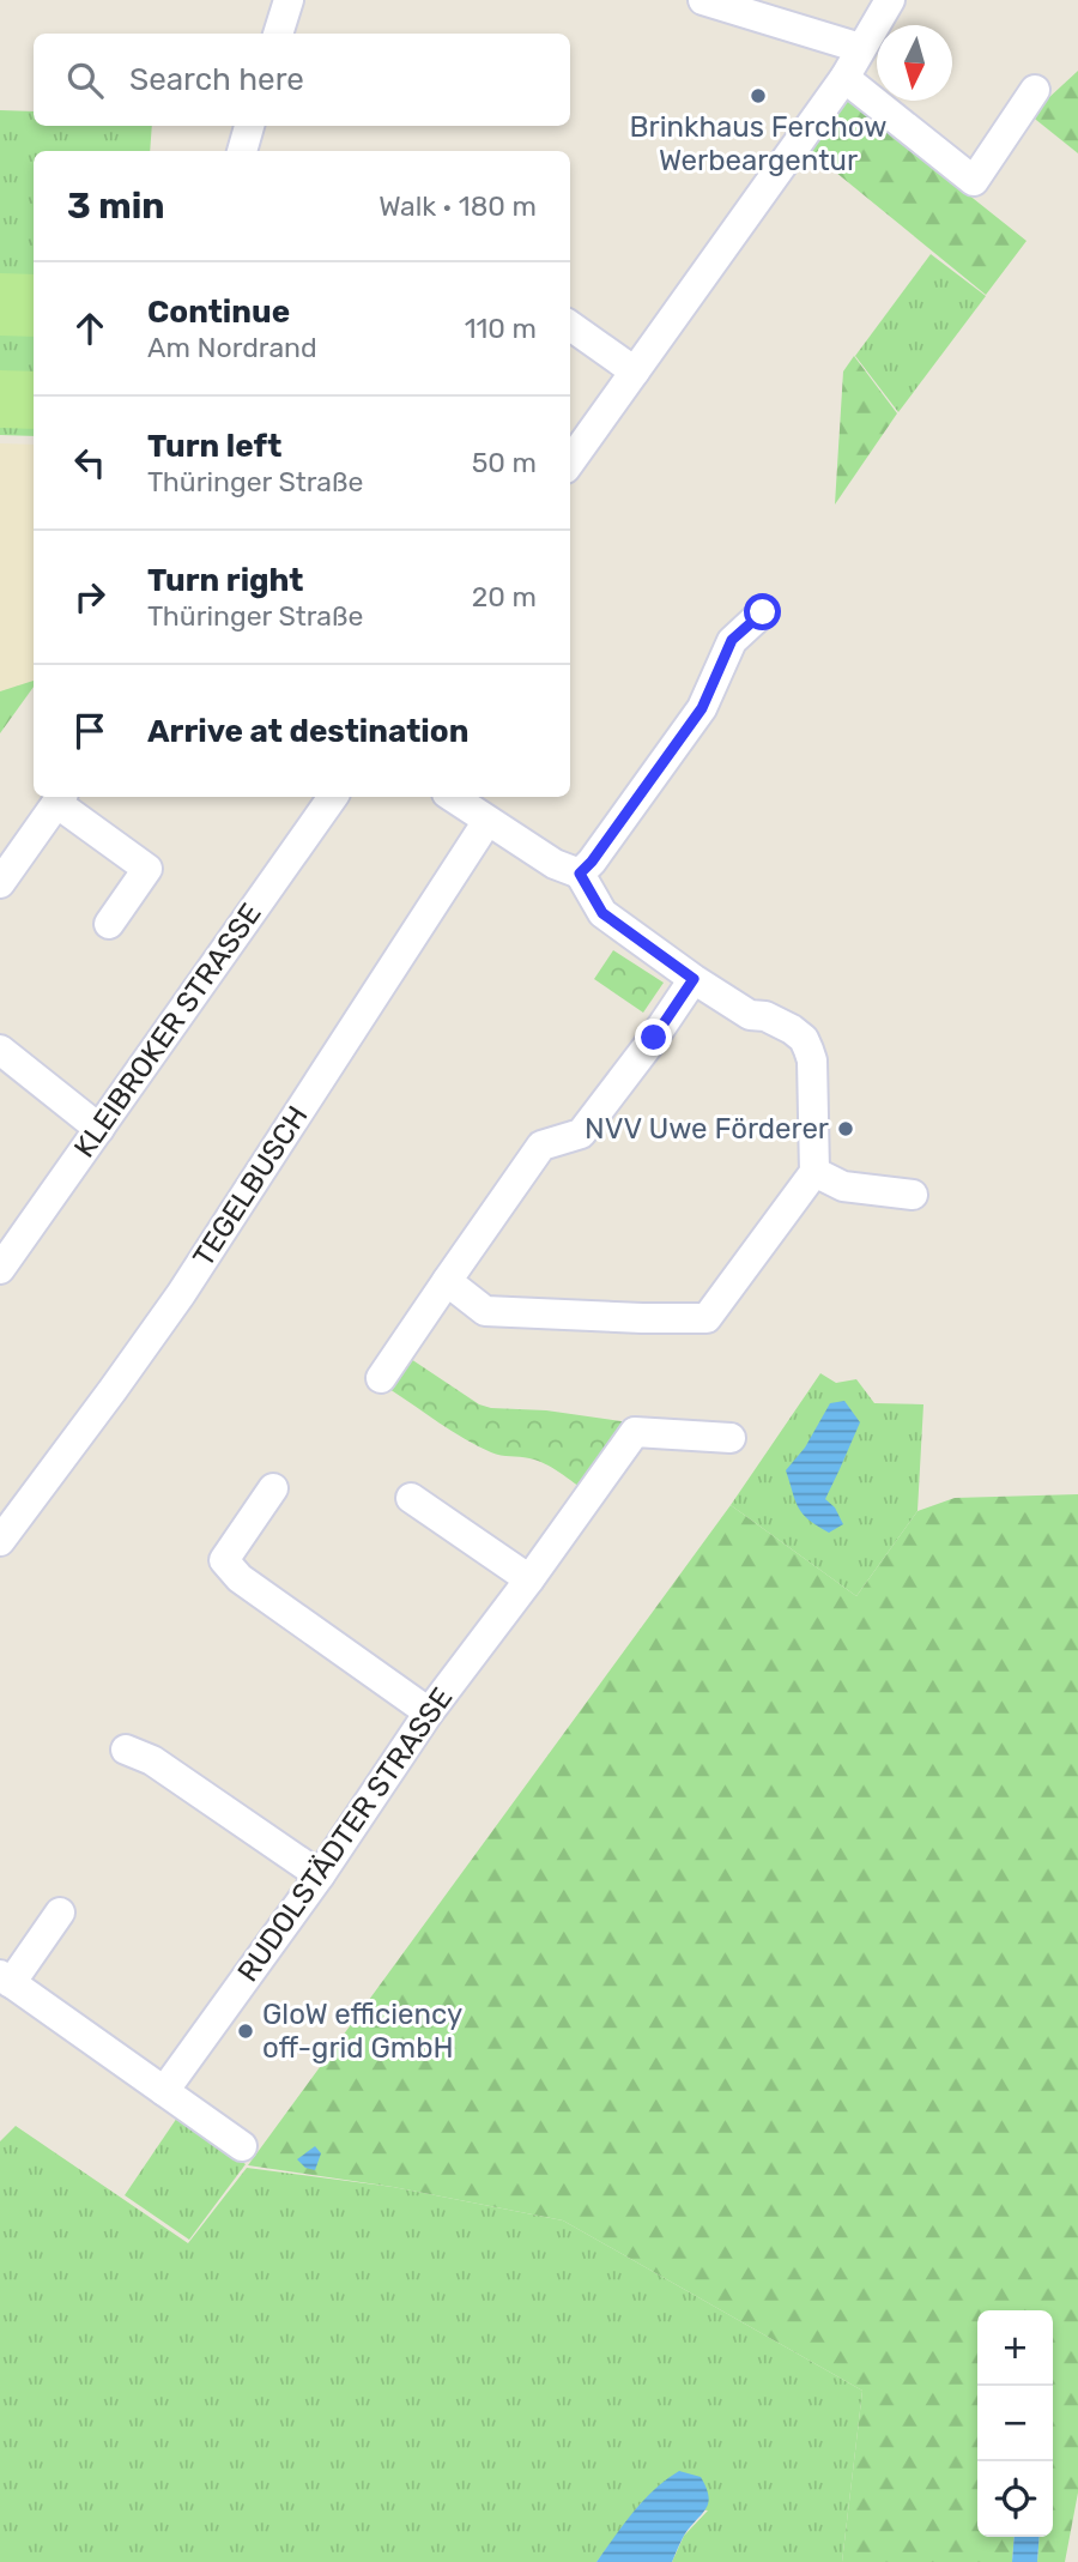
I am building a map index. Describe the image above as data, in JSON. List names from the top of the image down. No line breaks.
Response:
{"streets":{"street":["KLEIBROKER STRASSE","TEGELBUSCH","RUDOLSTÄDTER STRASSE"]},"places":["Brinkhaus Ferchow Werbeargentur","NVV Uwe Förderer","GloW efficiency off-grid GmbH"],"north":"bottom","page":{"search":"Search here","heading":["3 min","Walk · 180 m"],"list":[["Continue","Am Nordrand","110 m"],["Turn left","Thüringer Straße","50 m"],["Turn right","Thüringer Straße","20 m"],"Arrive at destination"],"map_buttons":["+","−"]}}
